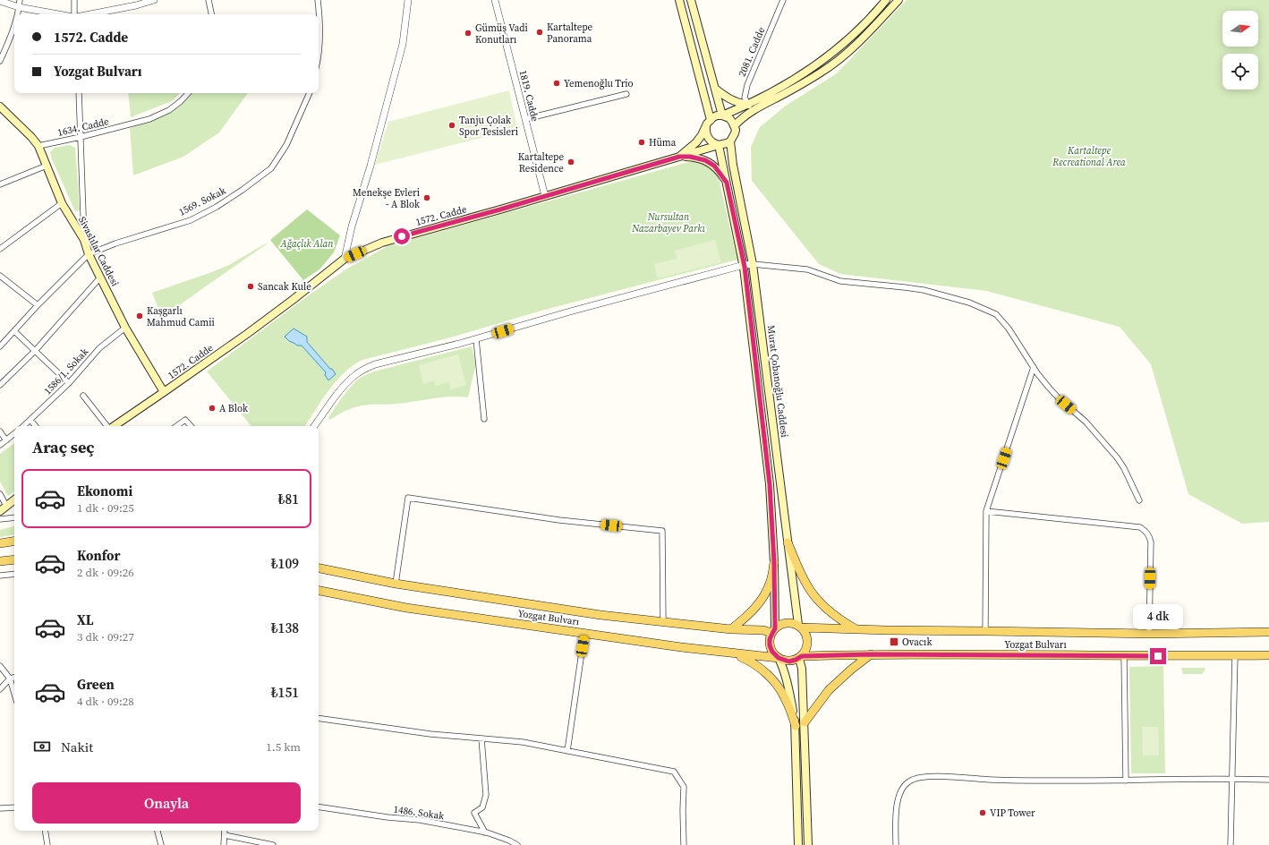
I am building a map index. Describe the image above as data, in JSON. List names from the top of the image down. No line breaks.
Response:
{"streets":{"main road":["1572. Cadde","Sivaslılar Caddesi","Murat Çobanoğlu Caddesi","Yozgat Bulvarı"],"street":["2081. Cadde","1819. Cadde","1634. Cadde","1569. Sokak","1586/1. Sokak","1486. Sokak"]},"crossings":[["1819. Cadde","1572. Cadde"],["1634. Cadde","Sivaslılar Caddesi"],["1569. Sokak","Sivaslılar Caddesi"],["1572. Cadde","Sivaslılar Caddesi"],["1572. Cadde","Murat Çobanoğlu Caddesi"],["Sivaslılar Caddesi","1586/1. Sokak"],["Murat Çobanoğlu Caddesi","Yozgat Bulvarı"]],"parks":["Kartaltepe Recreational Area","Nursultan Nazarbayev Parkı","Ağaçlık Alan"],"places":{"other":["Kartaltepe Panorama","Gümüş Vadi Konutları","Yemenoğlu Trio","Tanju Çolak Spor Tesisleri","Hüma","Kartaltepe Residence","Menekşe Evleri - A Blok","Sancak Kule","Kaşgarlı Mahmud Camii","A Blok","VIP Tower"],"transit":["Ovacık"]},"north":"right","page":{"banner":["1572. Cadde","Yozgat Bulvarı"],"heading":"Araç seç","list":[{"name":"Ekonomi","note":"1 dk · 09:25","value":"₺81"},{"name":"Konfor","note":"2 dk · 09:26","value":"₺109"},{"name":"XL","note":"3 dk · 09:27","value":"₺138"},{"name":"Green","note":"4 dk · 09:28","value":"₺151"}],"bubble":"4 dk","pay":["Nakit","1.5 km"],"buttons":"Onayla"}}
